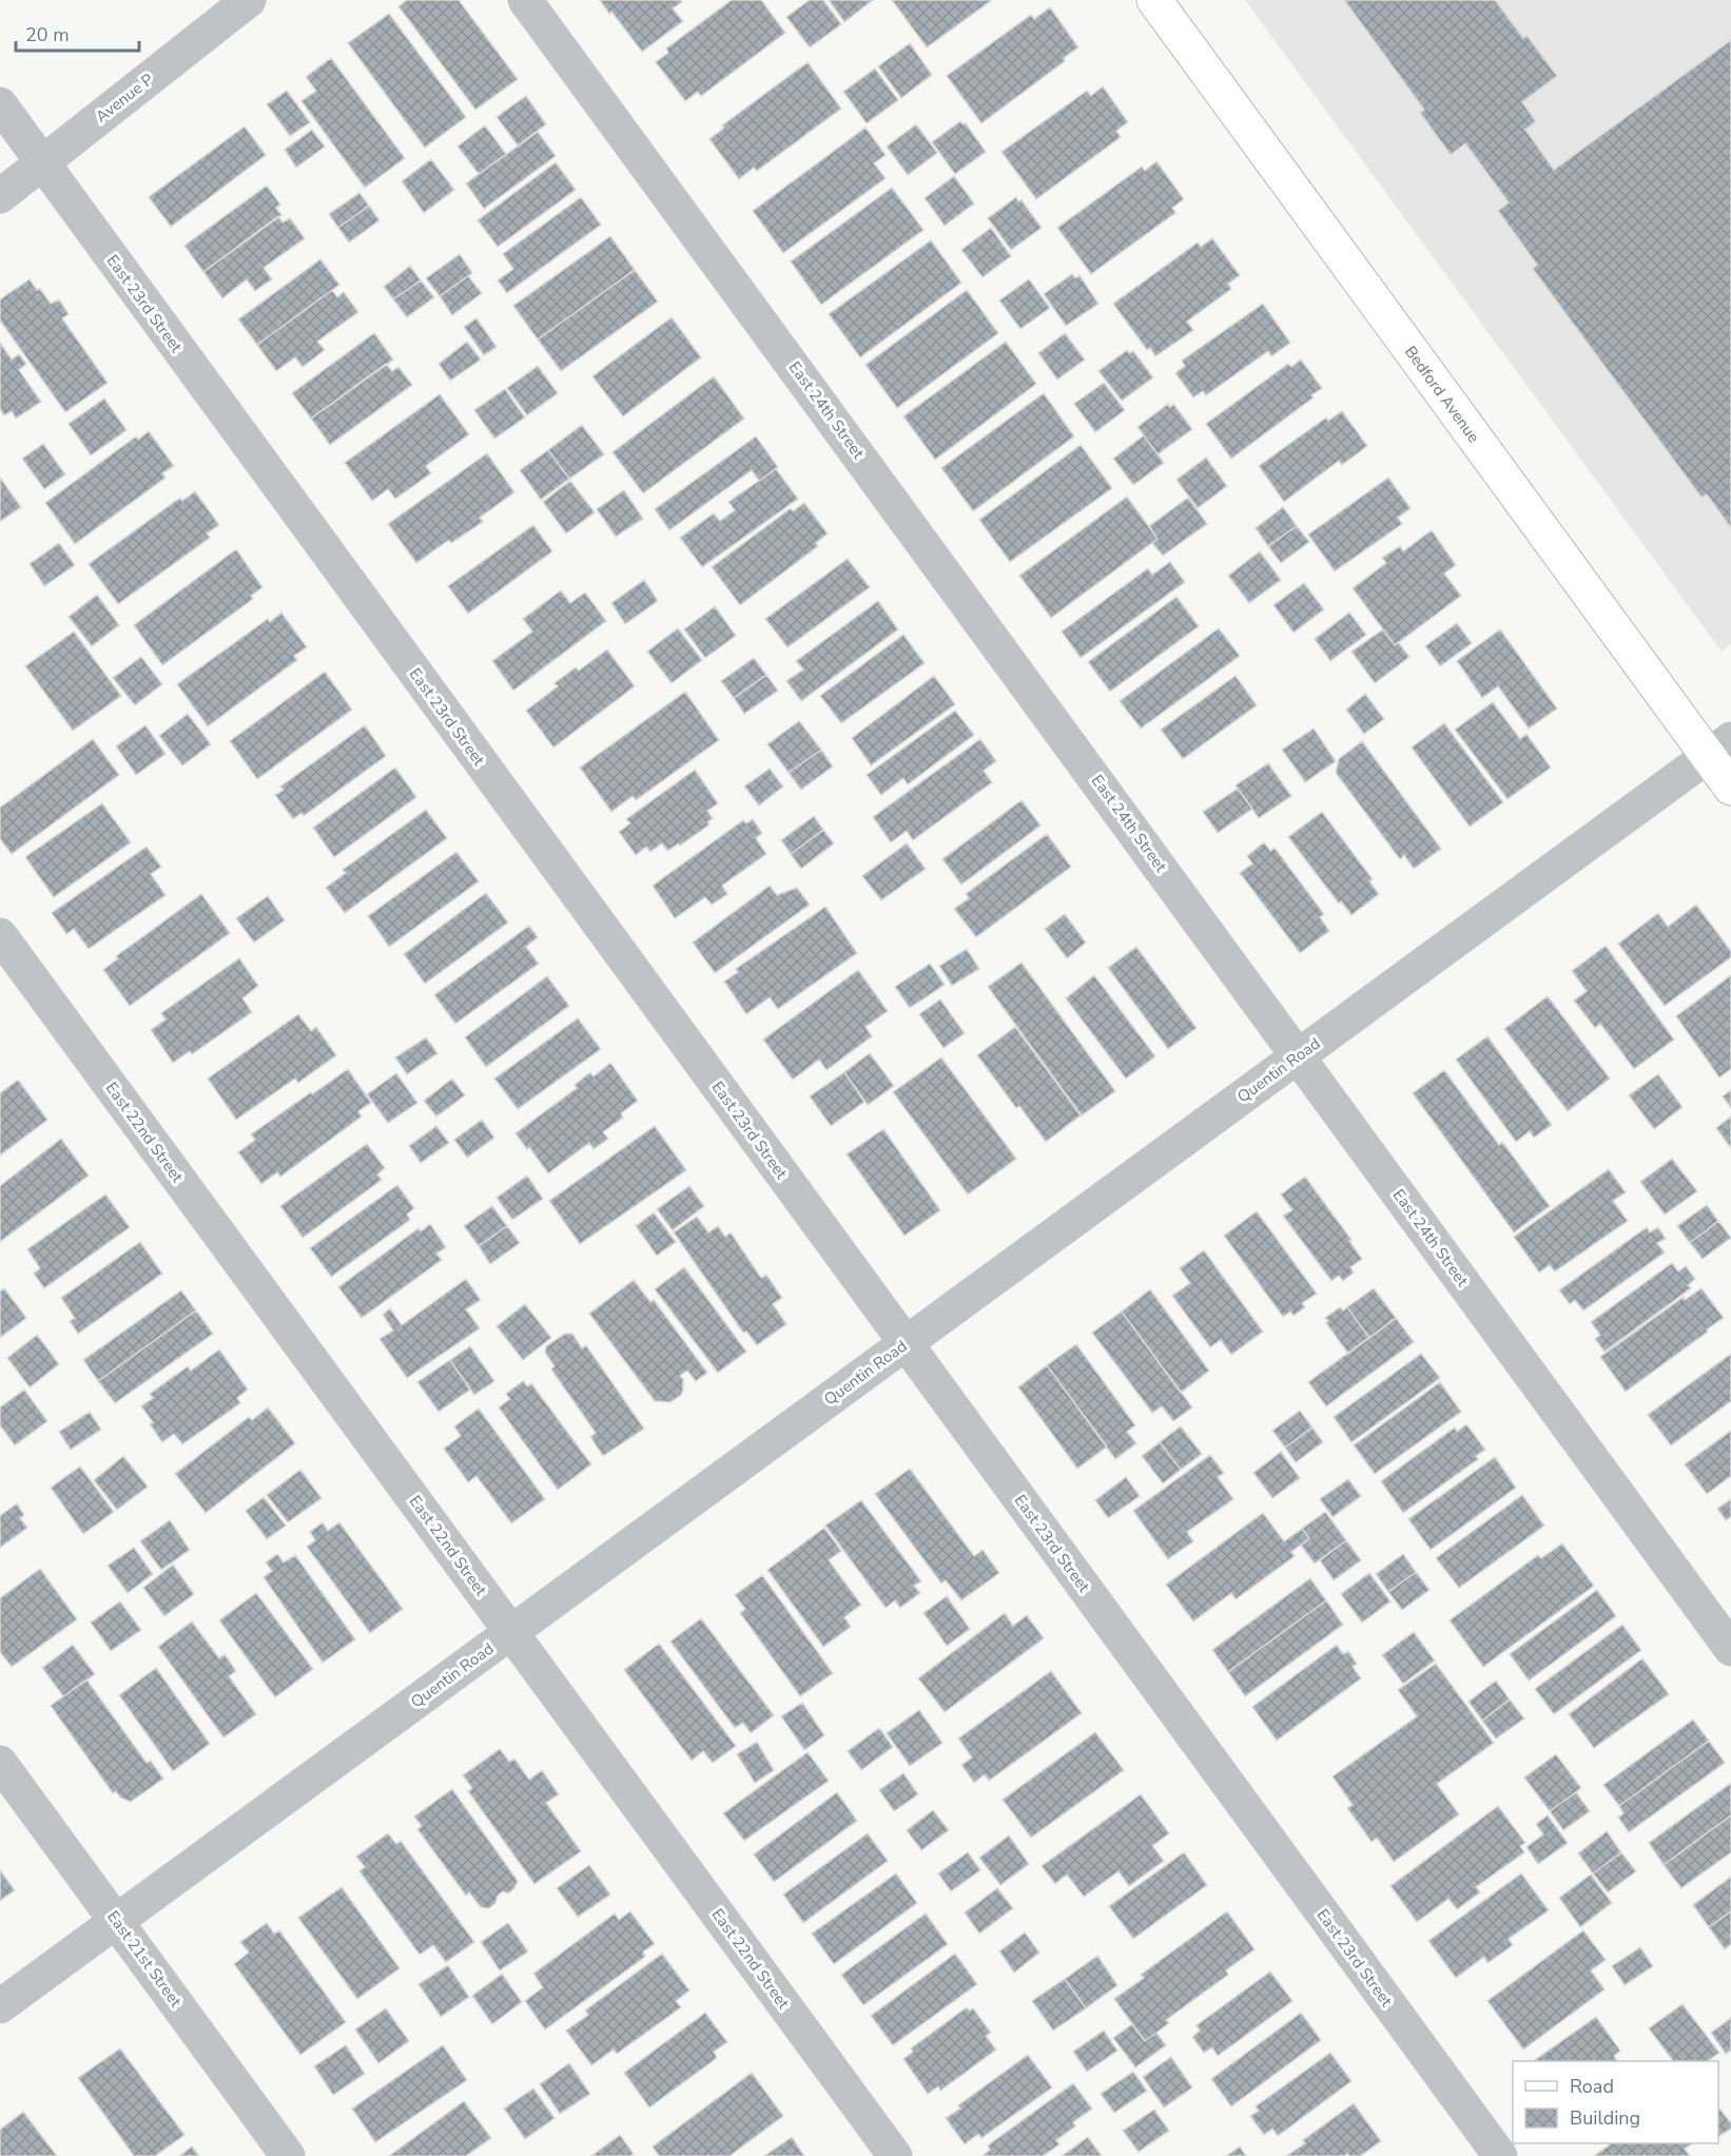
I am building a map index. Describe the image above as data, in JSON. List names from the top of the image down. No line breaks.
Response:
{"streets":{"main road":["Bedford Avenue"],"street":["Avenue P","East 23rd Street","East 24th Street","Quentin Road","East 22nd Street","East 21st Street"]},"crossings":[["Avenue P","East 23rd Street"],["East 23rd Street","Quentin Road"],["Bedford Avenue","Quentin Road"],["East 24th Street","Quentin Road"],["Quentin Road","East 22nd Street"],["Quentin Road","East 21st Street"]],"legend":["Road","Building"],"scale_bar":"20 m"}
